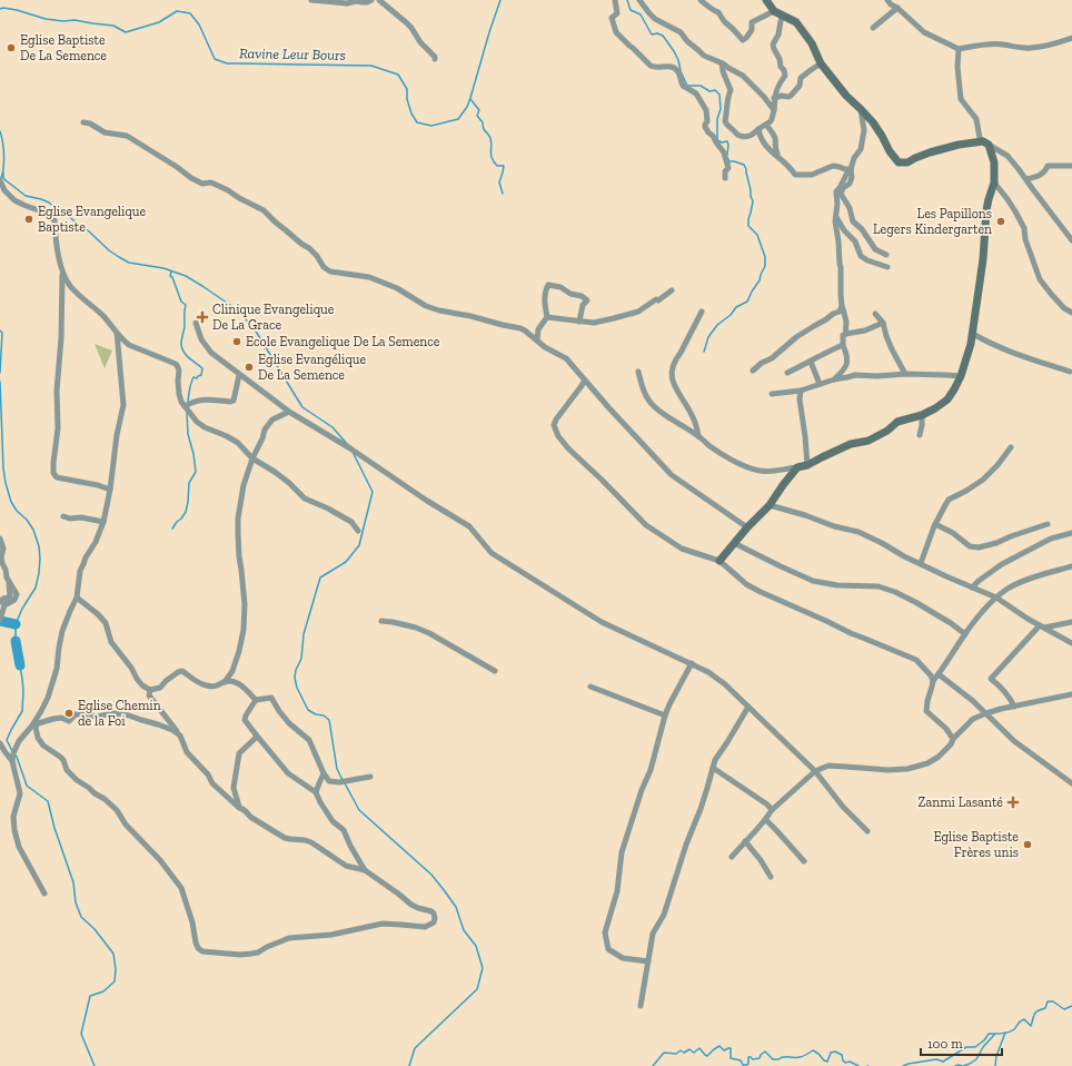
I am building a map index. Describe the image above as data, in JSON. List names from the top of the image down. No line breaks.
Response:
{"water":["Ravine Leur Bours"],"places":{"other":["Eglise Baptiste De La Semence","Eglise Evangelique Baptiste","Les Papillons Legers Kindergarten","Ecole Evangelique De La Semence","Eglise Evangélique De La Semence","Eglise Chemin de la Foi","Eglise Baptiste Frères unis"],"health":["Clinique Evangelique De La Grace","Zanmi Lasanté"]},"scale_bar":"100 m"}
